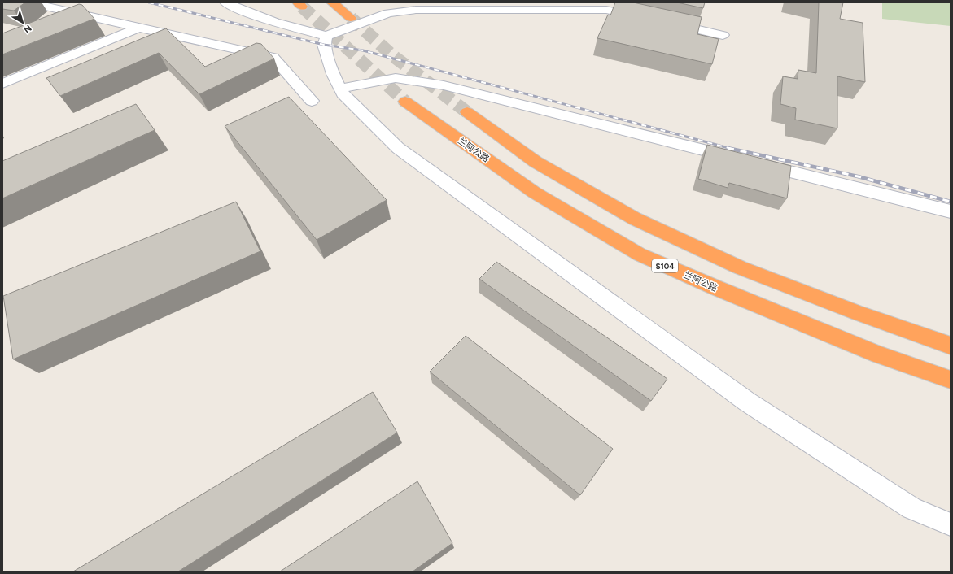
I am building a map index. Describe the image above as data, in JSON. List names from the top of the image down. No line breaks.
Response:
{"streets":{"highway":["兰阿公路","S104"]},"north":"bottom right"}
